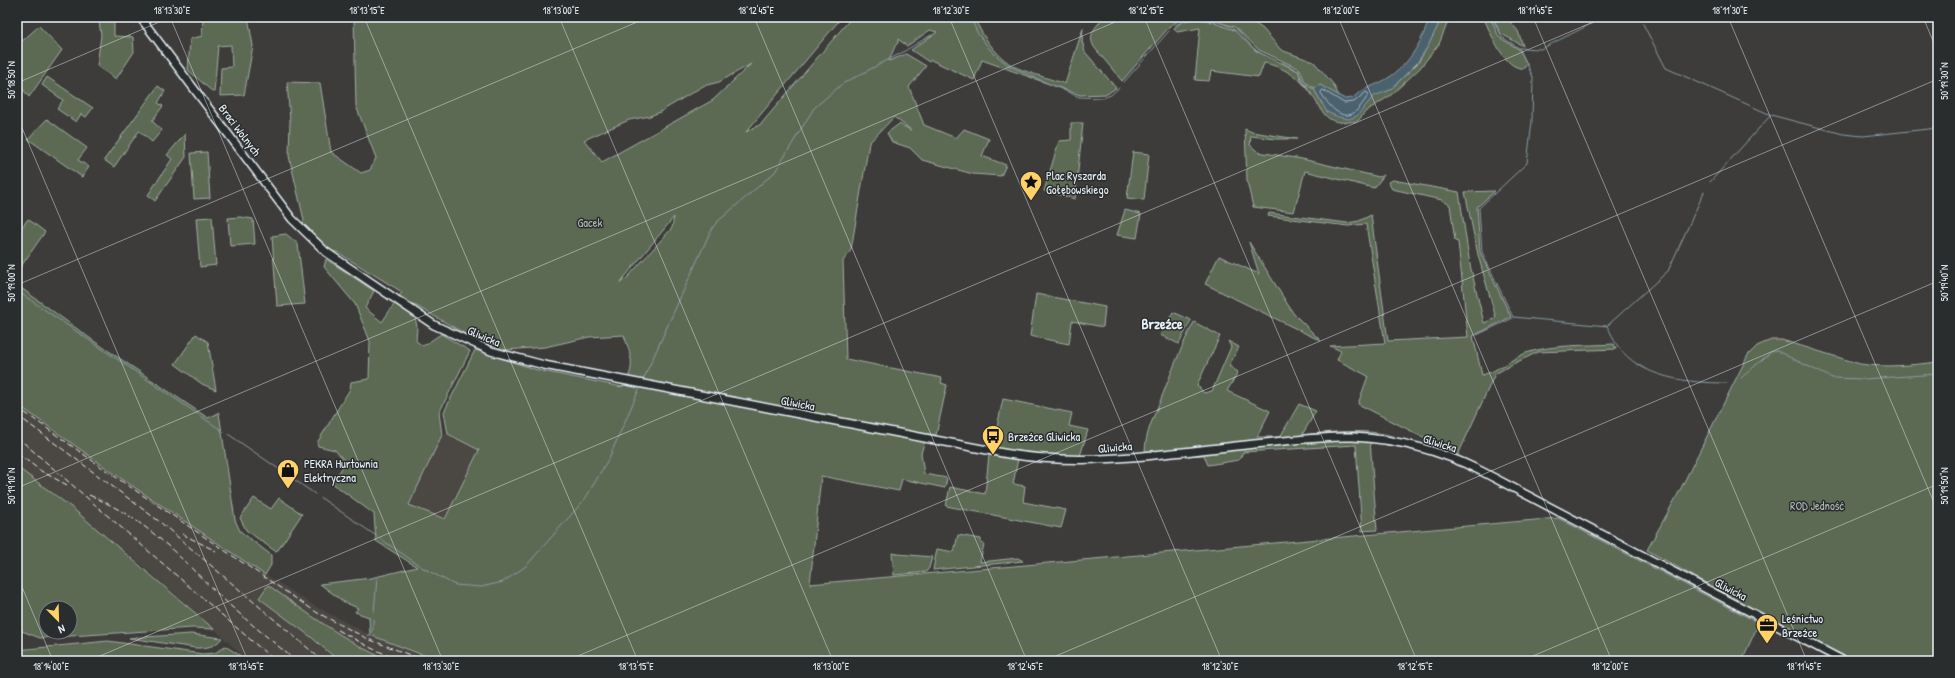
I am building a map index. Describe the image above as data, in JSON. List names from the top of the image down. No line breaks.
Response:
{"streets":{"main road":["Braci Wolnych","Gliwicka"]},"crossings":[["Braci Wolnych","Gliwicka"]],"districts":["Brzeźce"],"parks":["Gacek","ROD Jedność"],"places":{"place":["Plac Ryszarda Gołębowskiego"],"bus stop":["Brzeźce Gliwicka"],"shop":["PEKRA Hurtownia Elektryczna"],"office":["Leśnictwo Brzeźce"]},"north":"bottom right","coordinates":["18°13'30\"E","18°13'15\"E","18°13'00\"E","18°12'45\"E","18°12'30\"E","18°12'15\"E","18°12'00\"E","18°11'45\"E","18°11'30\"E","50°18'50\"N","50°19'30\"N","50°19'00\"N","50°19'40\"N","50°19'10\"N","50°19'50\"N","18°14'00\"E","18°13'45\"E"]}
